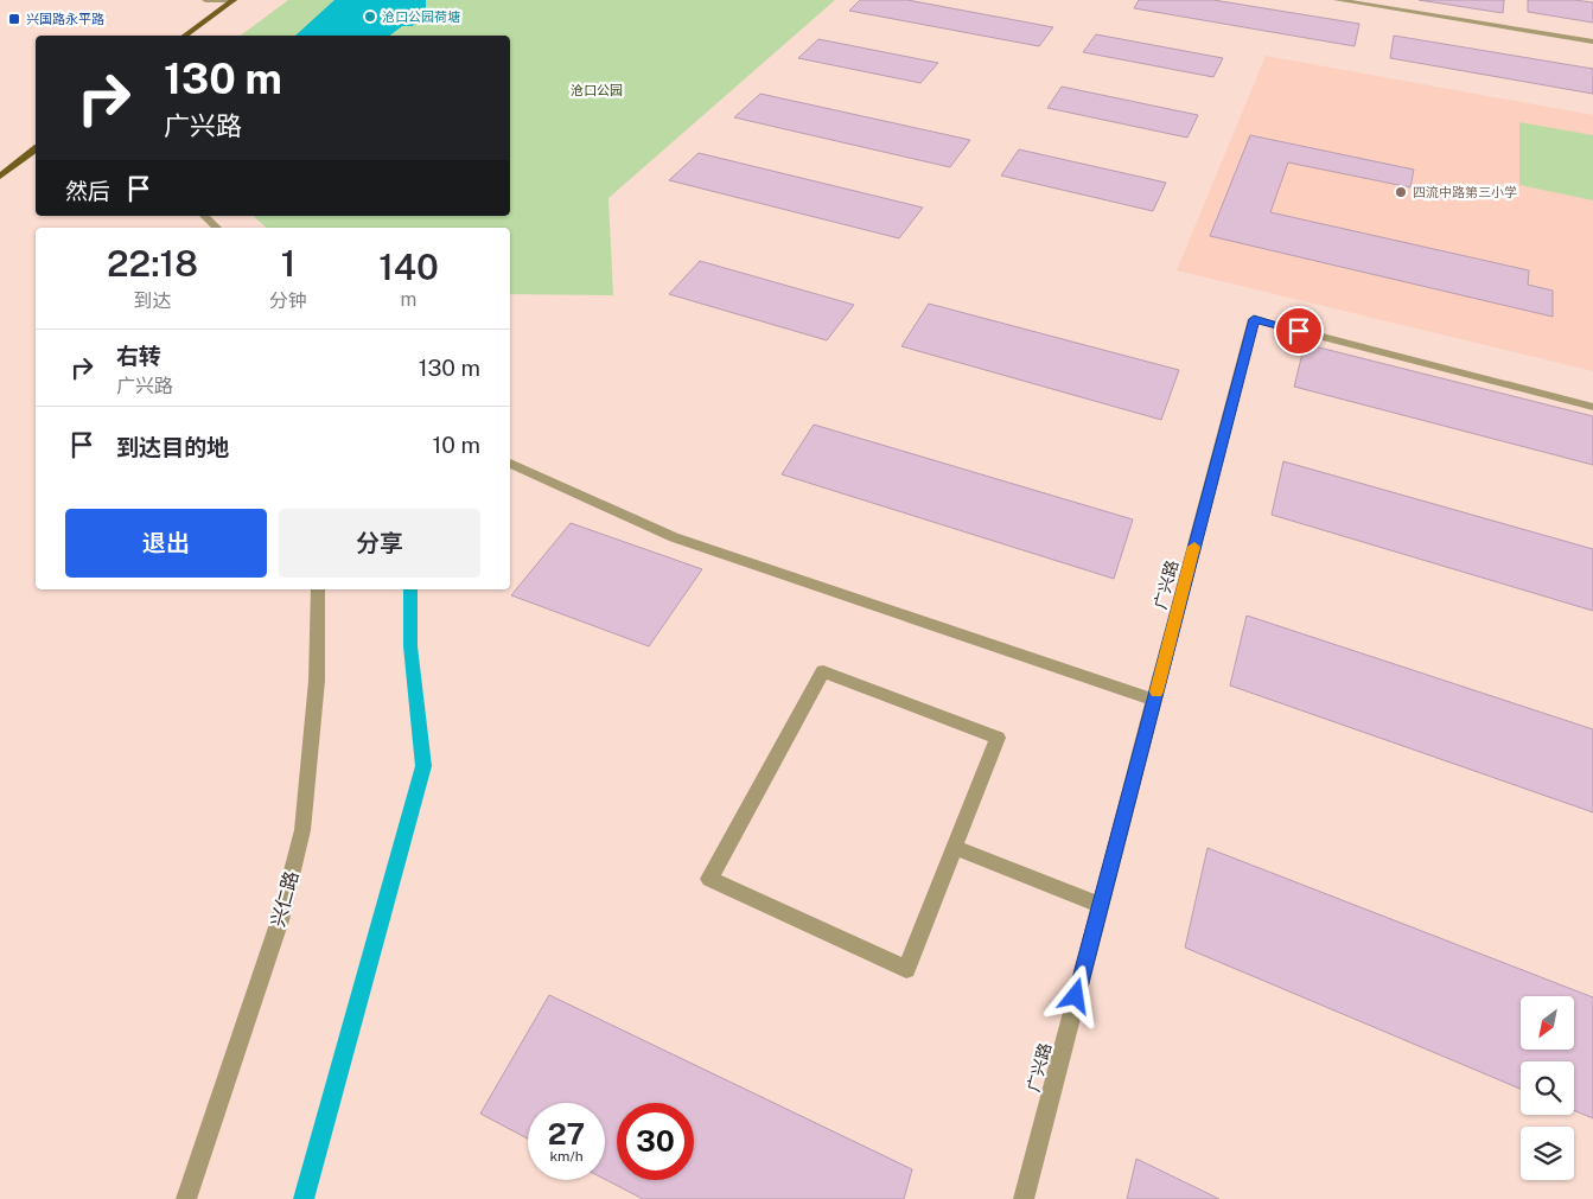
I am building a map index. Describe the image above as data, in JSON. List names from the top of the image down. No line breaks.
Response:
{"streets":{"street":["广兴路","兴仁路"]},"parks":["沧口公园"],"places":{"other":["沧口公园荷塘","四流中路第三小学"],"transit":["兴国路永平路"]},"north":"bottom left","page":{"turn":["130 m","广兴路"],"then":"然后","eta":["22:18","到达","1","分钟","140","m"],"list":[{"name":"右转","note":"广兴路","value":"130 m"},{"name":"到达目的地","value":"10 m"}],"buttons":["退出","分享"],"speed":"27 km/h","limit":"30"}}
